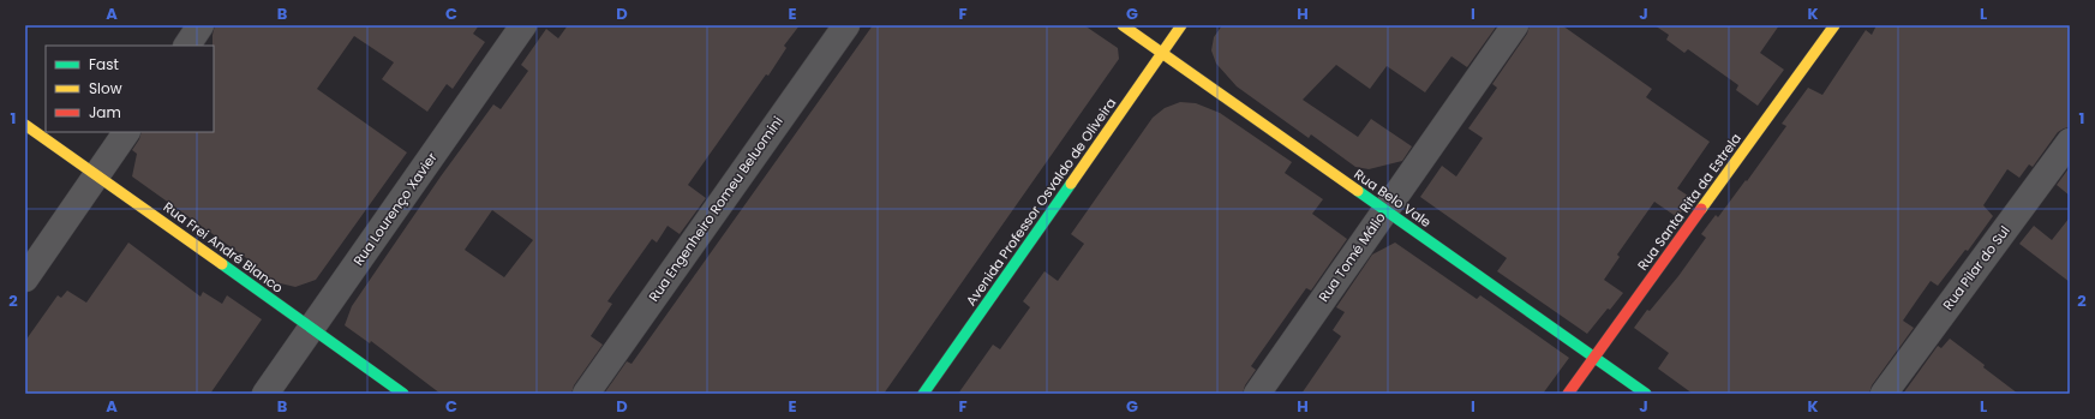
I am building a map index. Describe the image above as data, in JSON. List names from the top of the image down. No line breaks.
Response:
{"streets":{"street":["Rua Belo Vale","Avenida Professor Osvaldo de Oliveira","Rua Santa Rita da Estrela","Rua Lourenço Xavier","Rua Engenheiro Romeu Beluomini","Rua Frei André Blanco","Rua Tomé Málio","Rua Pilar do Sul"]},"crossings":[["Rua Belo Vale","Avenida Professor Osvaldo de Oliveira"],["Rua Belo Vale","Rua Santa Rita da Estrela"],["Rua Belo Vale","Rua Tomé Málio"],["Rua Lourenço Xavier","Rua Frei André Blanco"]],"legend":["Fast","Slow","Jam"],"grid":{"columns":["A","B","C","D","E","F","G","H","I","J","K","L"],"rows":["1","2"]}}
